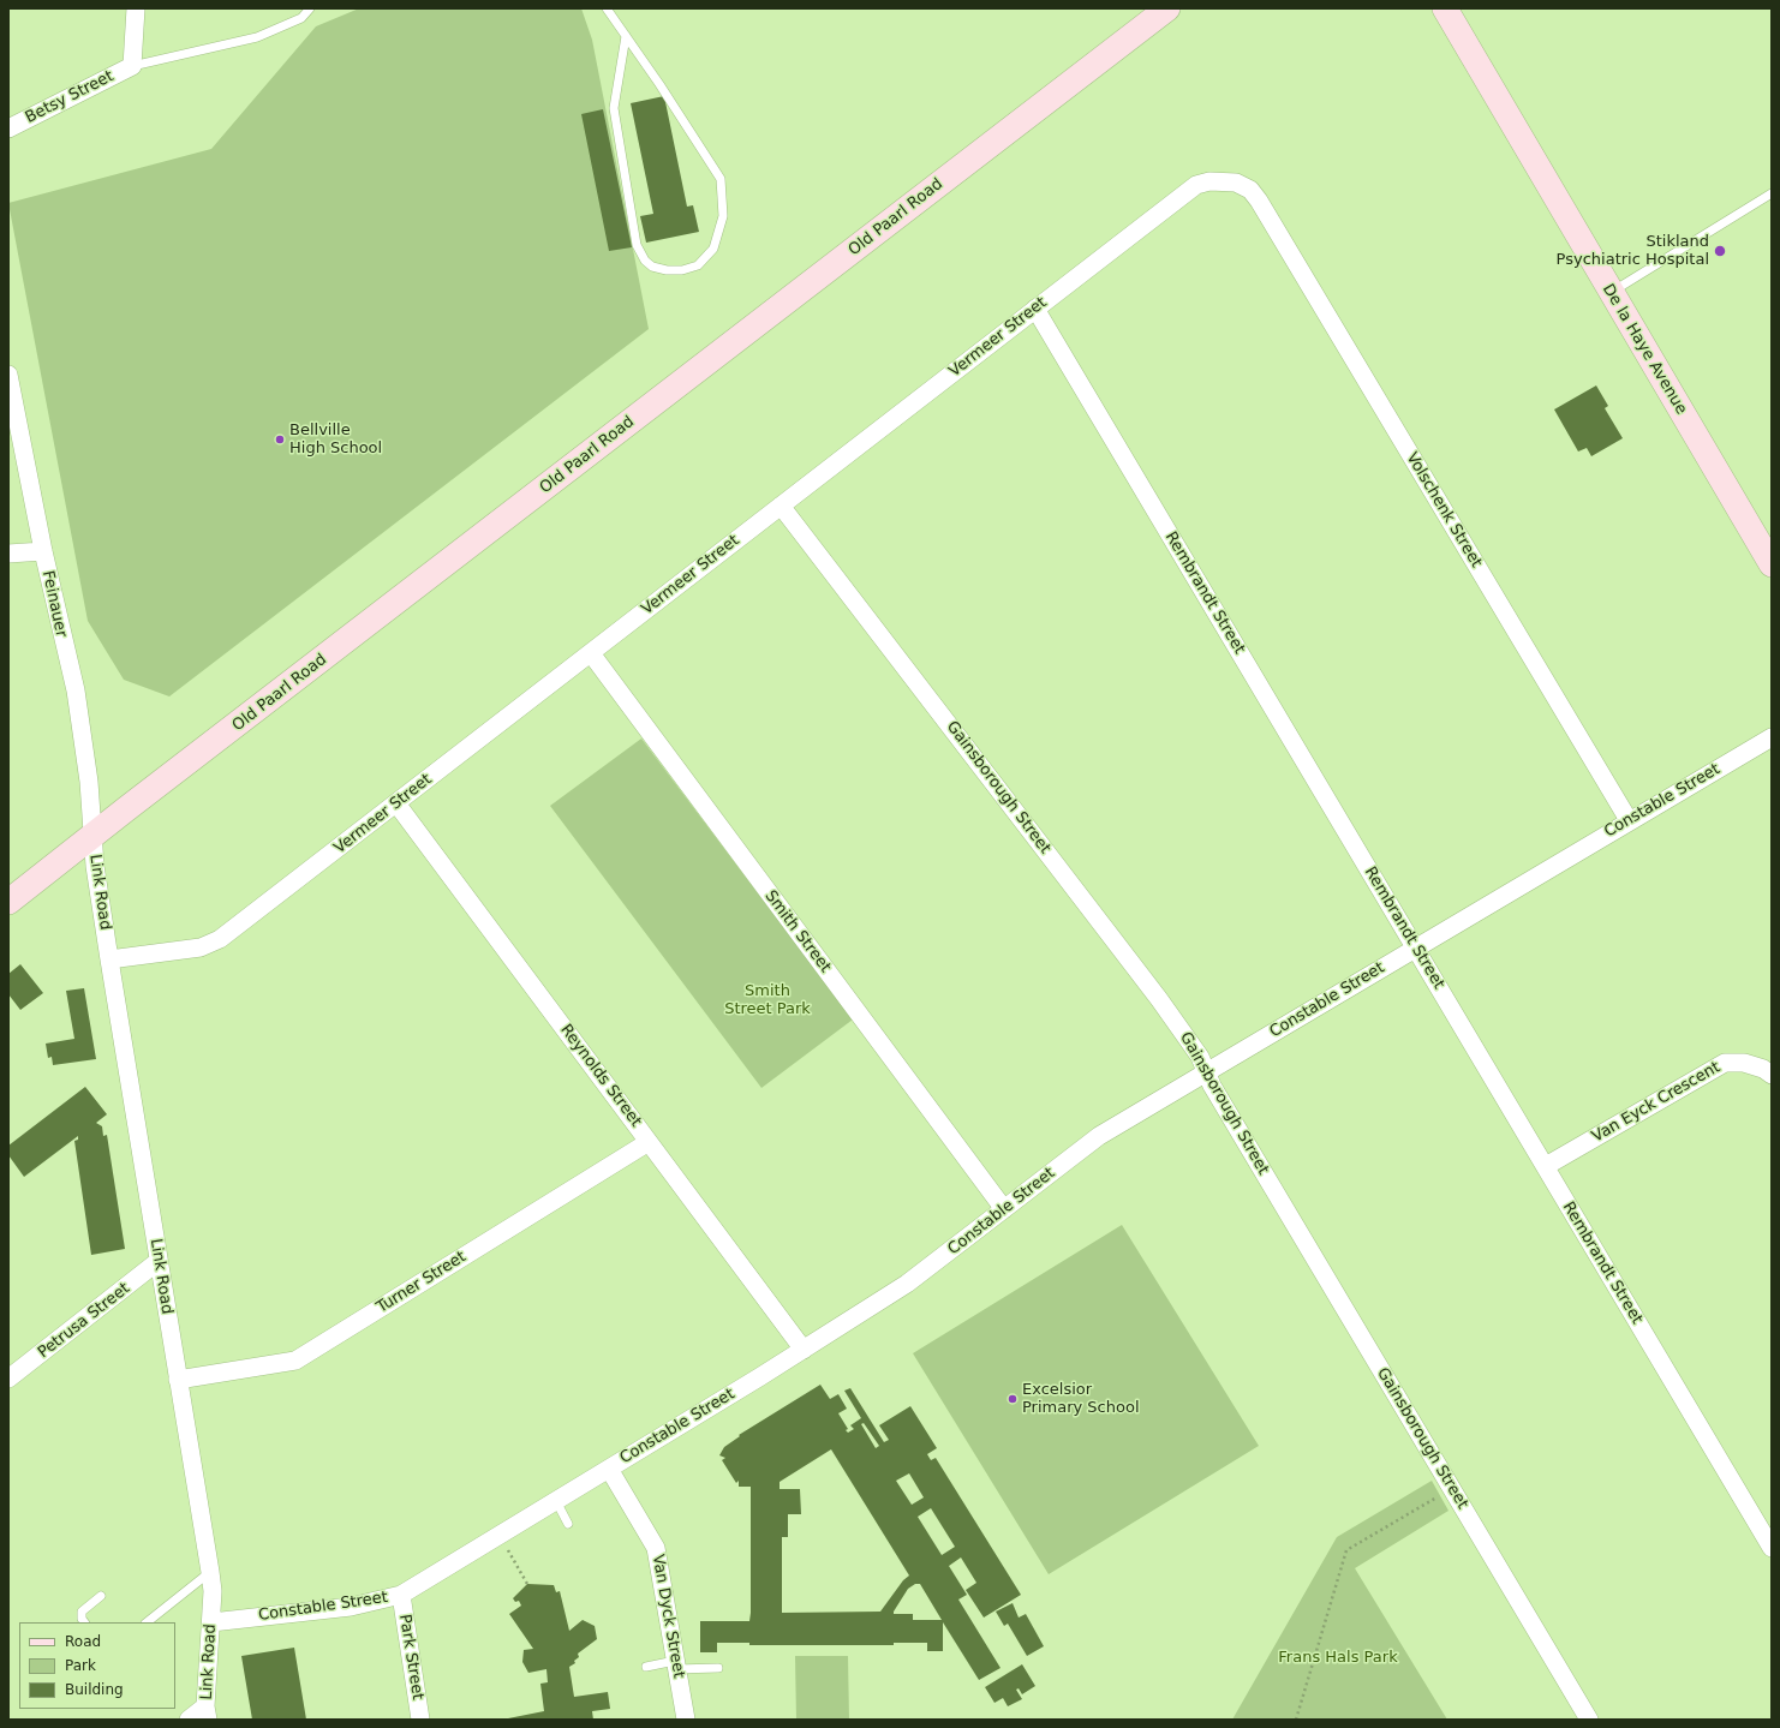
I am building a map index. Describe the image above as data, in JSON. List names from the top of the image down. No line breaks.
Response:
{"streets":{"main road":["Old Paarl Road","De la Haye Avenue"],"street":["Betsy Street","Vermeer Street","Volschenk Street","Rembrandt Street","Feinauer","Gainsborough Street","Constable Street","Link Road","Smith Street","Reynolds Street","Van Eyck Crescent","Turner Street","Petrusa Street","Van Dyck Street","Park Street"]},"crossings":[["Old Paarl Road","Feinauer"],["Old Paarl Road","Link Road"],["Vermeer Street","Volschenk Street"],["Vermeer Street","Rembrandt Street"],["Vermeer Street","Gainsborough Street"],["Vermeer Street","Link Road"],["Vermeer Street","Smith Street"],["Vermeer Street","Reynolds Street"],["Volschenk Street","Constable Street"],["Rembrandt Street","Constable Street"],["Rembrandt Street","Van Eyck Crescent"],["Feinauer","Link Road"],["Gainsborough Street","Constable Street"],["Constable Street","Link Road"],["Constable Street","Smith Street"],["Constable Street","Reynolds Street"],["Constable Street","Van Dyck Street"],["Constable Street","Park Street"],["Link Road","Turner Street"],["Link Road","Petrusa Street"],["Reynolds Street","Turner Street"]],"parks":["Smith Street Park","Frans Hals Park"],"places":["Stikland Psychiatric Hospital","Bellville High School","Excelsior Primary School"],"legend":["Road","Park","Building"]}
